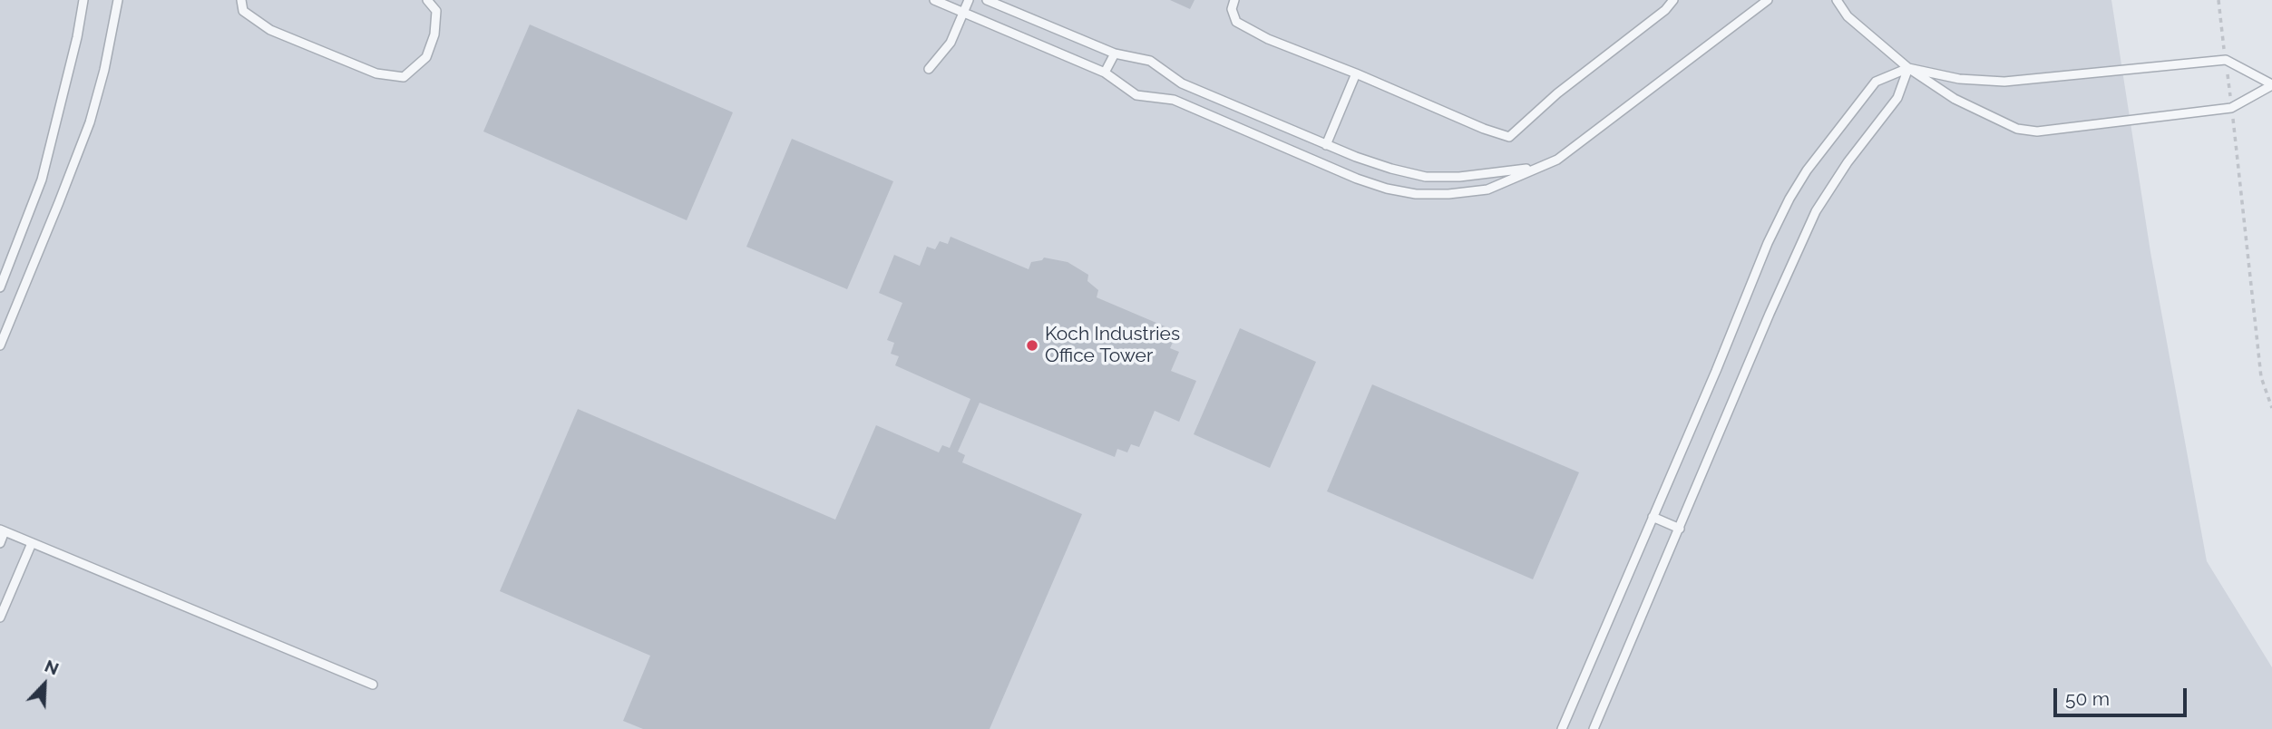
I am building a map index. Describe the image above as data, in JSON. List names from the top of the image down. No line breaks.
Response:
{"places":["Koch Industries Office Tower"],"scale_bar":"50 m","north":"top right"}
